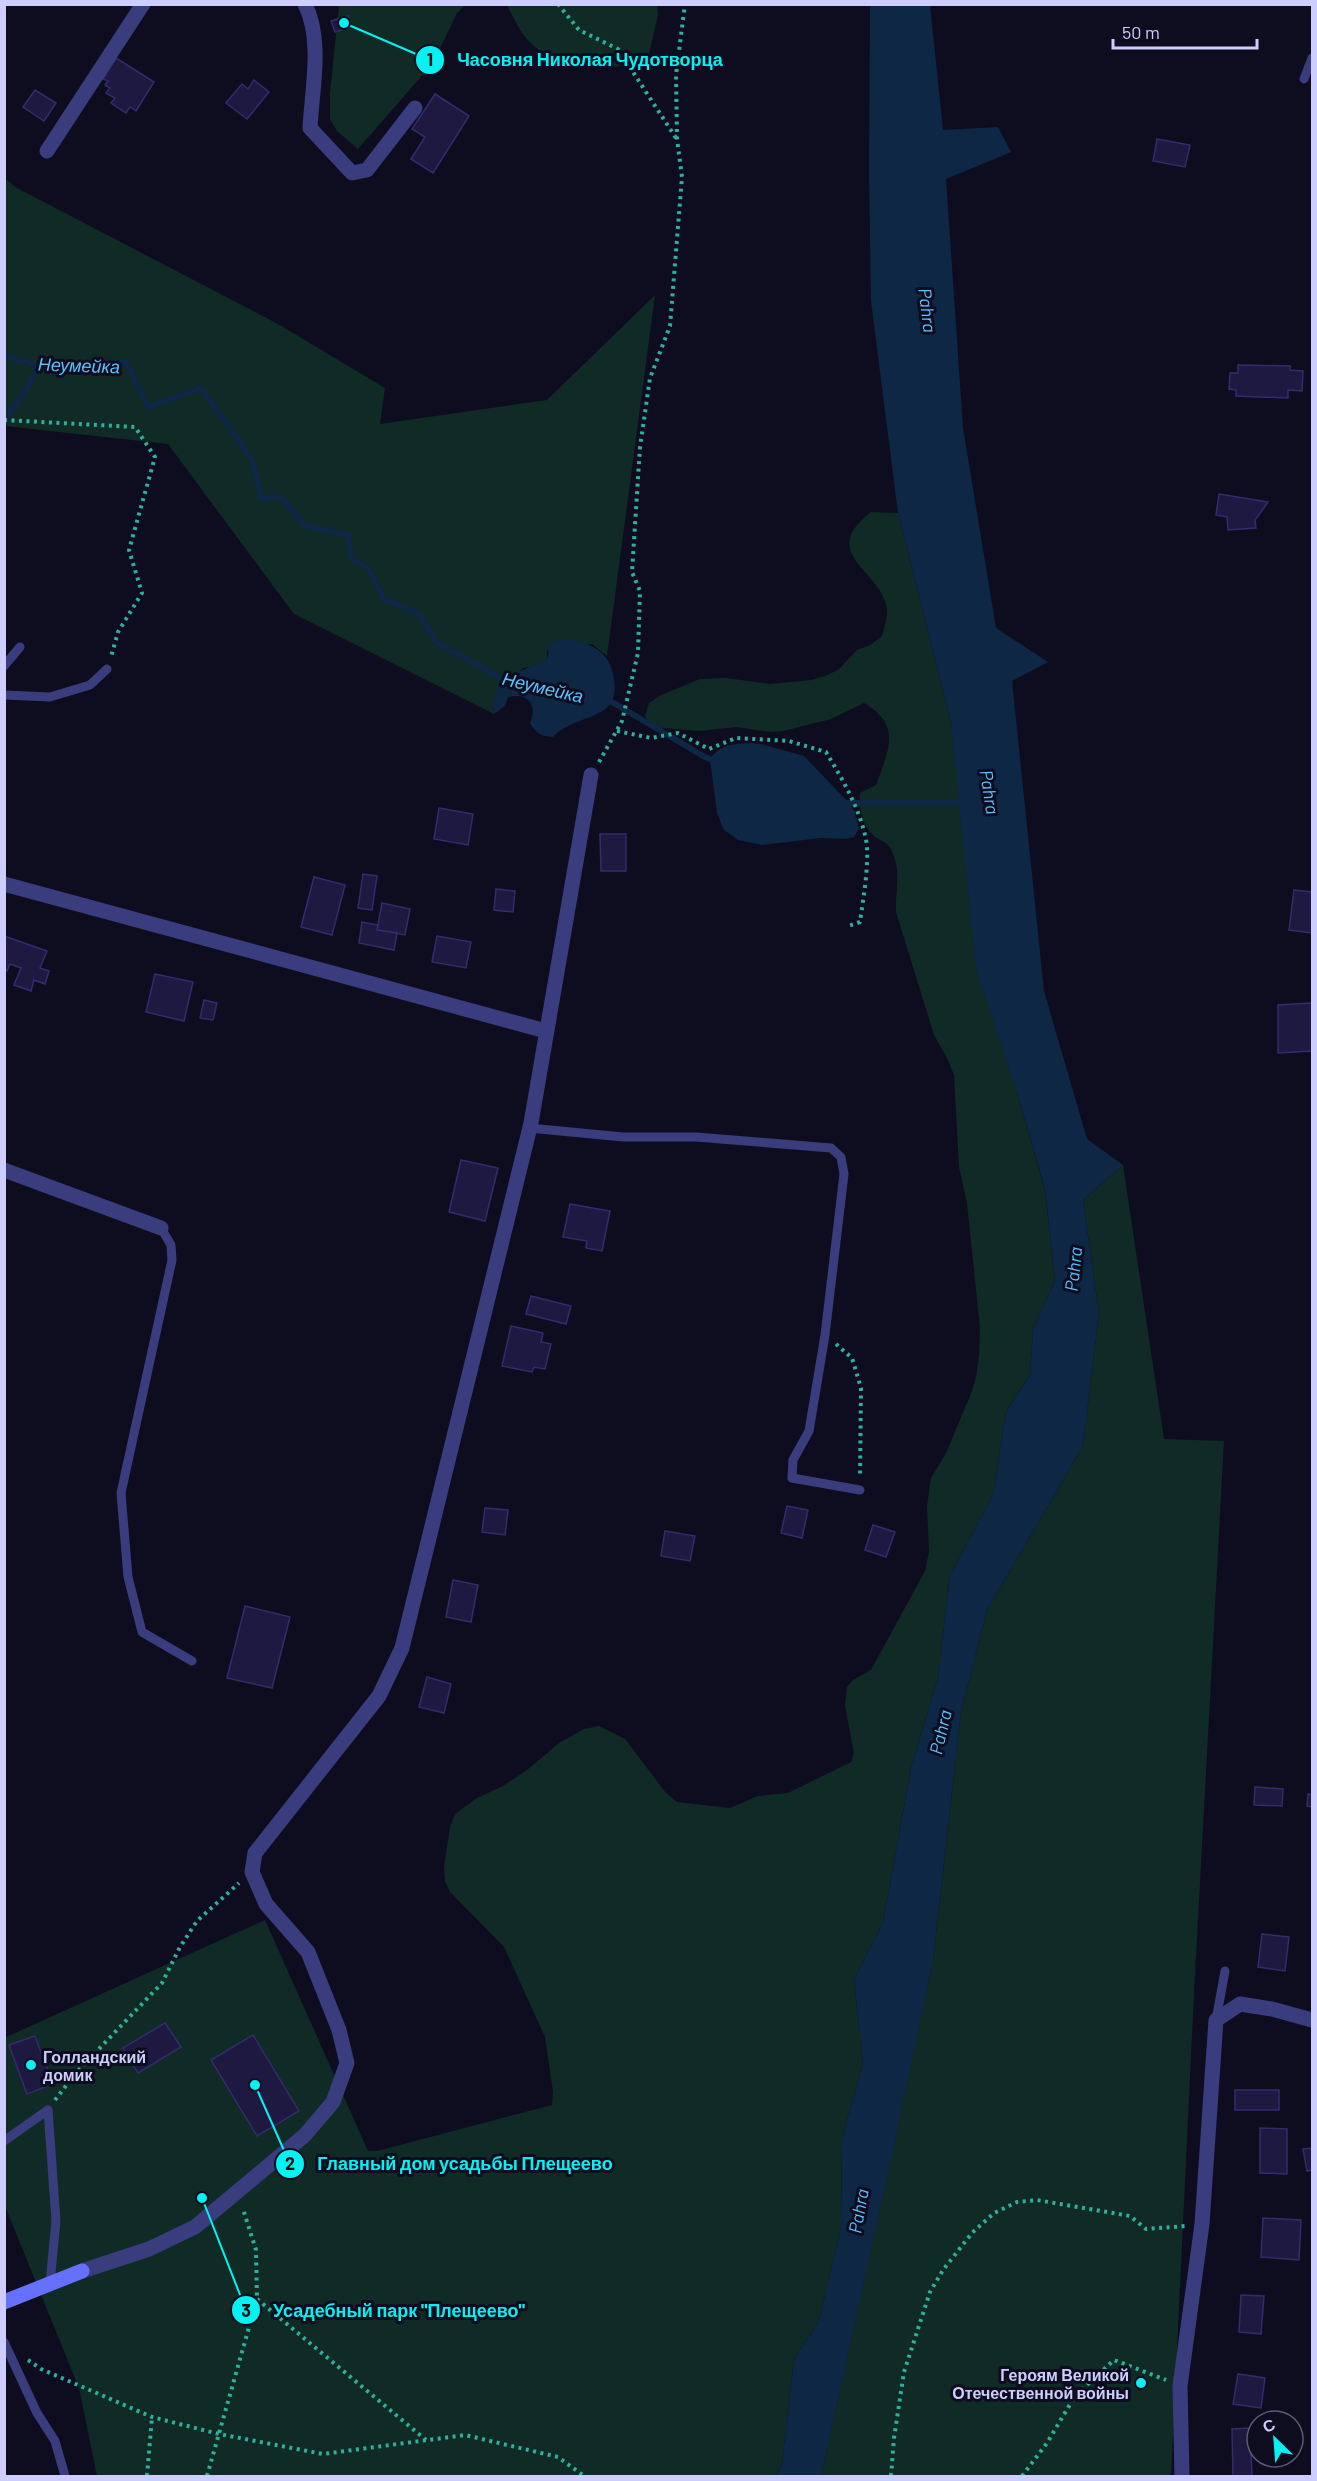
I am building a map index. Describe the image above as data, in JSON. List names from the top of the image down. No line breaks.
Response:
{"water":["Pahra","Неумейка"],"places":["Часовня Николая Чудотворца","Голландский домик","Главный дом усадьбы Плещеево","Усадебный парк \"Плещеево\"","Героям Великой Отечественной войны"],"scale_bar":"50 m","north":"top left"}
